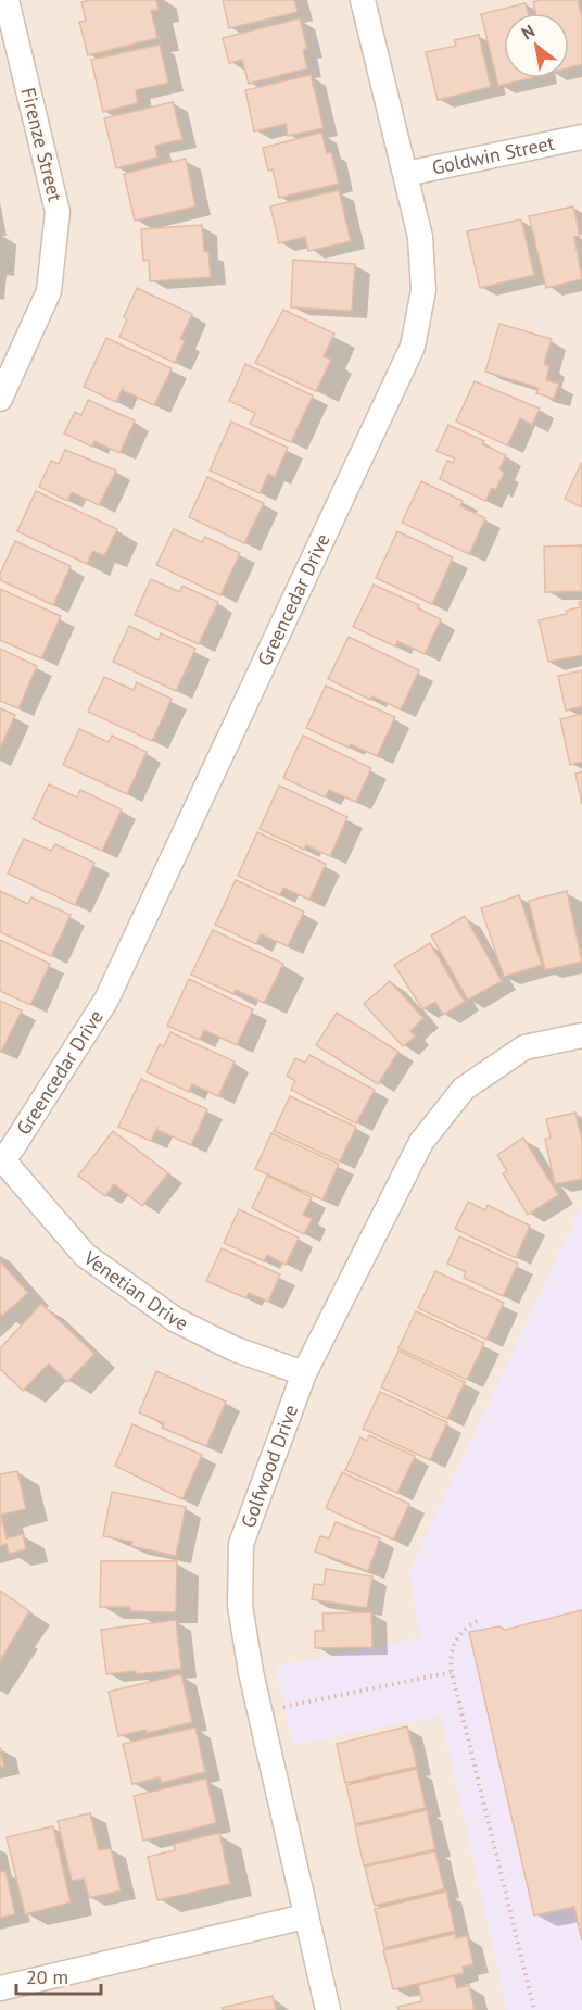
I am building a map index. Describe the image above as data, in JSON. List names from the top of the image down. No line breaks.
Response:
{"streets":{"street":["Firenze Street","Goldwin Street","Greencedar Drive","Venetian Drive","Golfwood Drive"]},"crossings":[["Goldwin Street","Greencedar Drive"],["Greencedar Drive","Venetian Drive"],["Venetian Drive","Golfwood Drive"]],"scale_bar":"20 m","north":"top left"}
